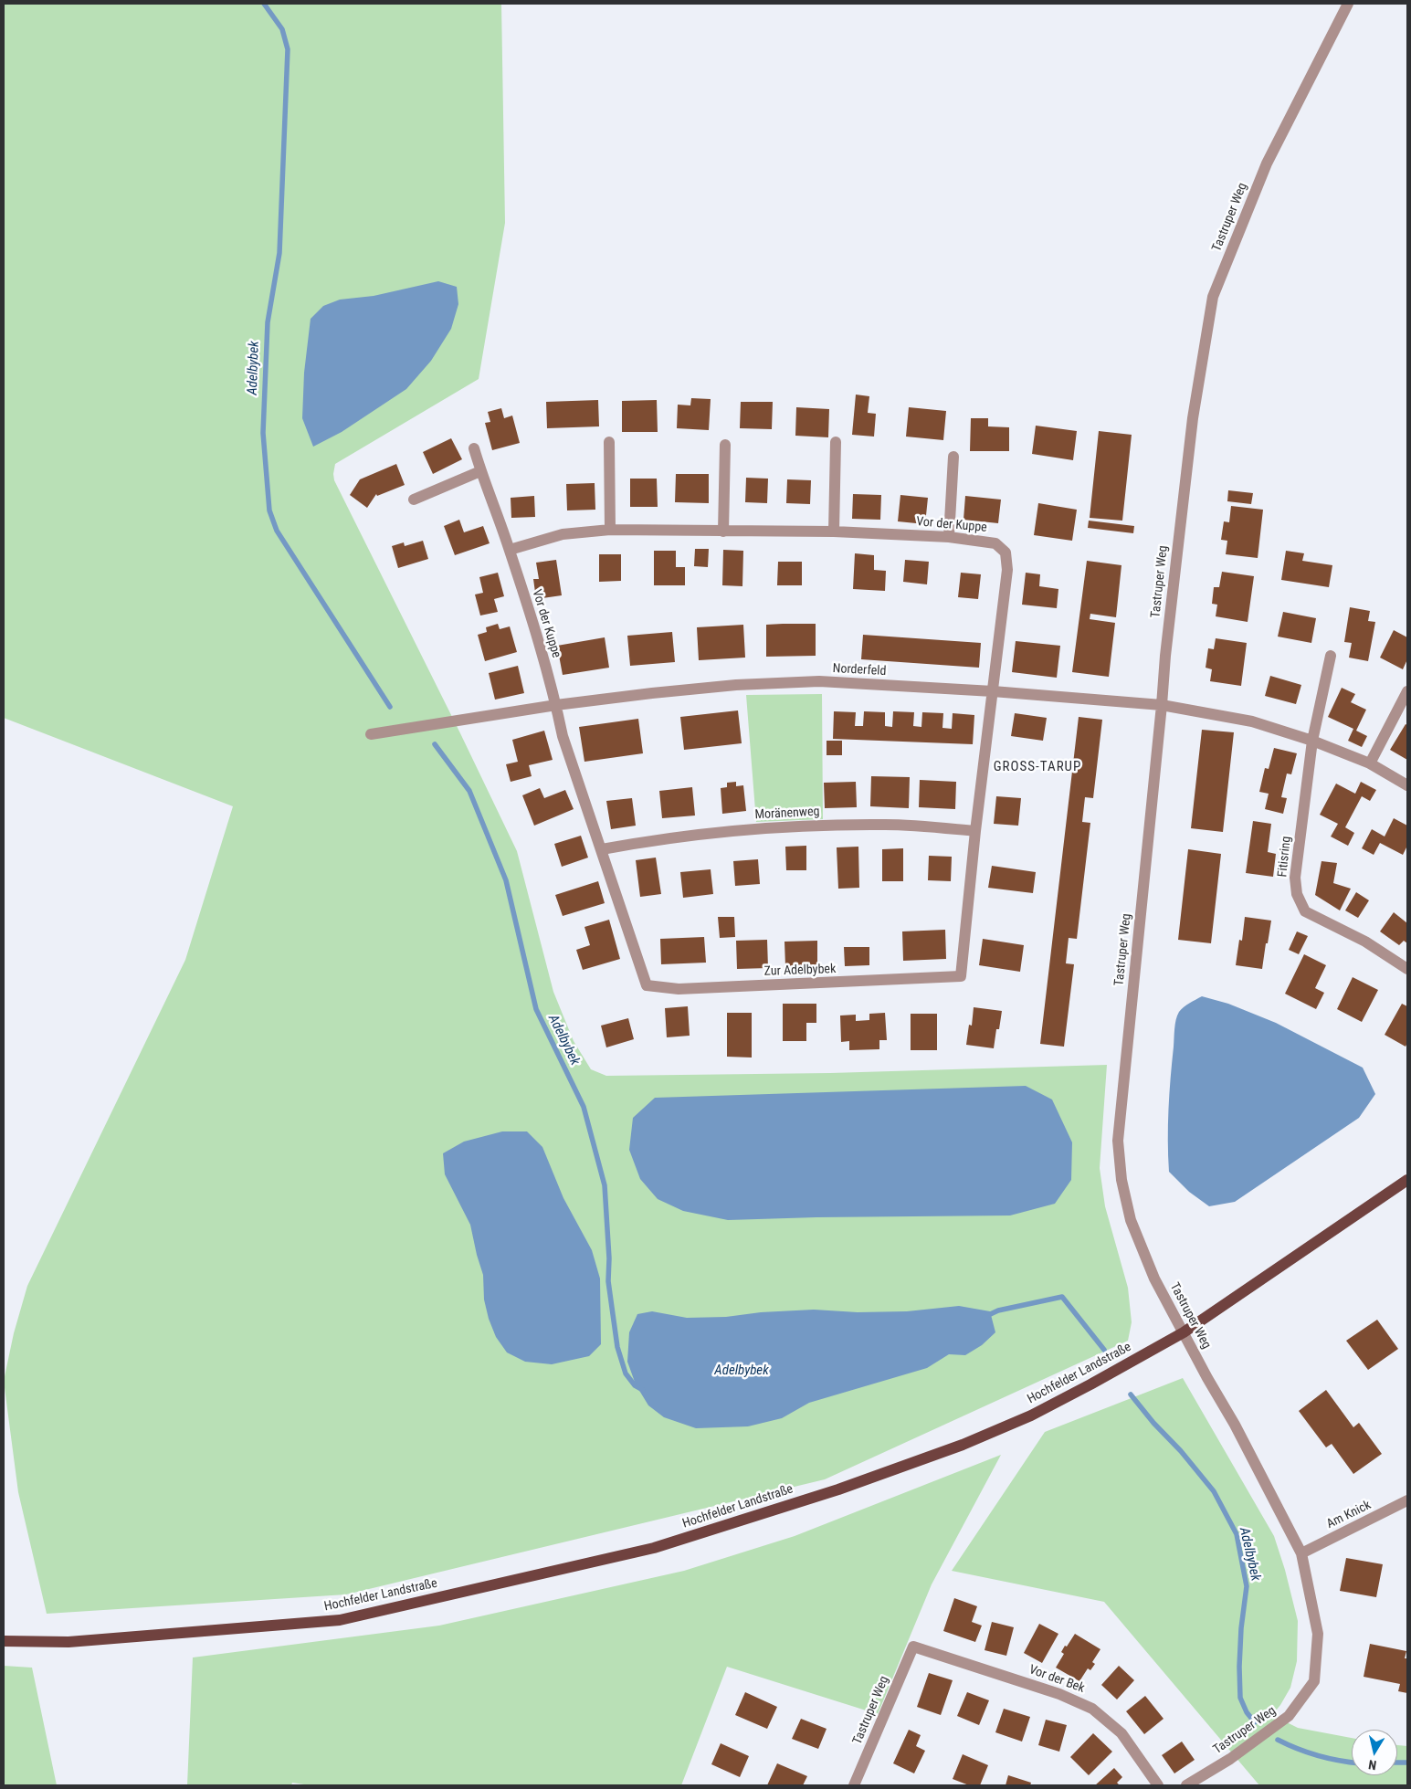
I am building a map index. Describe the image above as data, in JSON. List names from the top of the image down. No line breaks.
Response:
{"streets":{"main road":["Hochfelder Landstraße"],"street":["Tastruper Weg","Vor der Kuppe","Norderfeld","Moränenweg","Fitisring","Zur Adelbybek","Am Knick","Vor der Bek"]},"crossings":[["Tastruper Weg","Norderfeld"],["Tastruper Weg","Hochfelder Landstraße"],["Tastruper Weg","Am Knick"],["Tastruper Weg","Vor der Bek"],["Vor der Kuppe","Norderfeld"],["Vor der Kuppe","Zur Adelbybek"],["Norderfeld","Zur Adelbybek"],["Moränenweg","Zur Adelbybek"]],"districts":["GROSS-TARUP"],"water":["Adelbybek"],"north":"bottom"}
